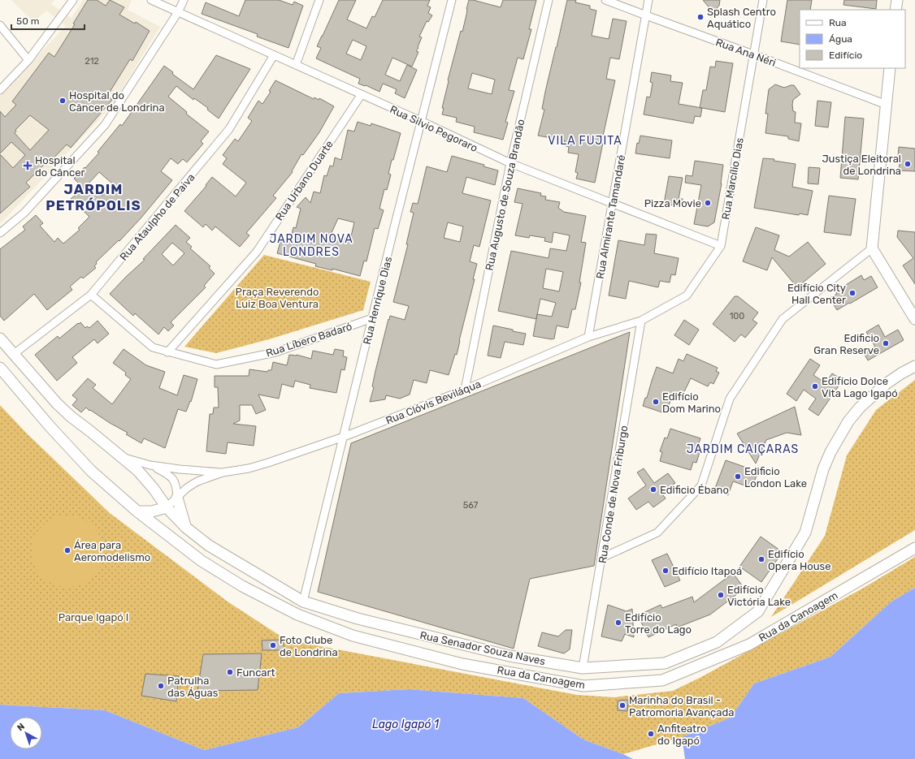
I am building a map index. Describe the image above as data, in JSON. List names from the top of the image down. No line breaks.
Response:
{"streets":{"main road":["Rua da Canoagem","Rua Senador Souza Naves"],"street":["Rua Ana Néri","Rua Silvio Pegoraro","Rua Marcílio Dias","Rua Urbano Duarte","Rua Augusto de Souza Brandão","Rua Ataulpho de Paiva","Rua Almirante Tamandaré","Rua Henrique Dias","Rua Líbero Badaró","Rua Clóvis Beviláqua","Rua Conde de Nova Friburgo"]},"crossings":[["Rua Ana Néri","Rua Marcílio Dias"],["Rua Ana Néri","Rua Almirante Tamandaré"],["Rua Silvio Pegoraro","Rua Marcílio Dias"],["Rua Silvio Pegoraro","Rua Urbano Duarte"],["Rua Silvio Pegoraro","Rua Augusto de Souza Brandão"],["Rua Silvio Pegoraro","Rua Ataulpho de Paiva"],["Rua Silvio Pegoraro","Rua Almirante Tamandaré"],["Rua Silvio Pegoraro","Rua Henrique Dias"],["Rua Marcílio Dias","Rua Clóvis Beviláqua"],["Rua Marcílio Dias","Rua Conde de Nova Friburgo"],["Rua Urbano Duarte","Rua Líbero Badaró"],["Rua Augusto de Souza Brandão","Rua Clóvis Beviláqua"],["Rua Ataulpho de Paiva","Rua Líbero Badaró"],["Rua Ataulpho de Paiva","Rua Senador Souza Naves"],["Rua Almirante Tamandaré","Rua Clóvis Beviláqua"],["Rua Henrique Dias","Rua Líbero Badaró"],["Rua Henrique Dias","Rua Clóvis Beviláqua"],["Rua Henrique Dias","Rua Senador Souza Naves"],["Rua Clóvis Beviláqua","Rua Conde de Nova Friburgo"],["Rua Clóvis Beviláqua","Rua Senador Souza Naves"],["Rua Conde de Nova Friburgo","Rua Senador Souza Naves"]],"districts":["VILA FUJITA","JARDIM PETRÓPOLIS","JARDIM NOVA LONDRES","JARDIM CAIÇARAS"],"water":["Lago Igapó 1"],"parks":["Praça Reverendo Luiz Boa Ventura","Parque Igapó I"],"places":{"other":["Splash Centro Aquático","Hospital do Câncer de Londrina","Justiça Eleitoral de Londrina","Pizza Movie","Edifício City Hall Center","Edificio Gran Reserve","Edifício Dolce Vita Lago Igapó","Edifício Dom Marino","Edificio London Lake","Edificio Ébano","Área para Aeromodelismo","Edifício Opera House","Edifício Itapoá","Edifício Victória Lake","Edifício Torre do Lago","Foto Clube de Londrina","Funcart","Patrulha das Águas","Marinha do Brasil - Patromoria Avançada","Anfiteatro do Igapó"],"health":["Hospital do Câncer"]},"house_numbers":["212","100","567"],"legend":["Rua","Água","Edifício"],"scale_bar":"50 m","north":"top left"}
